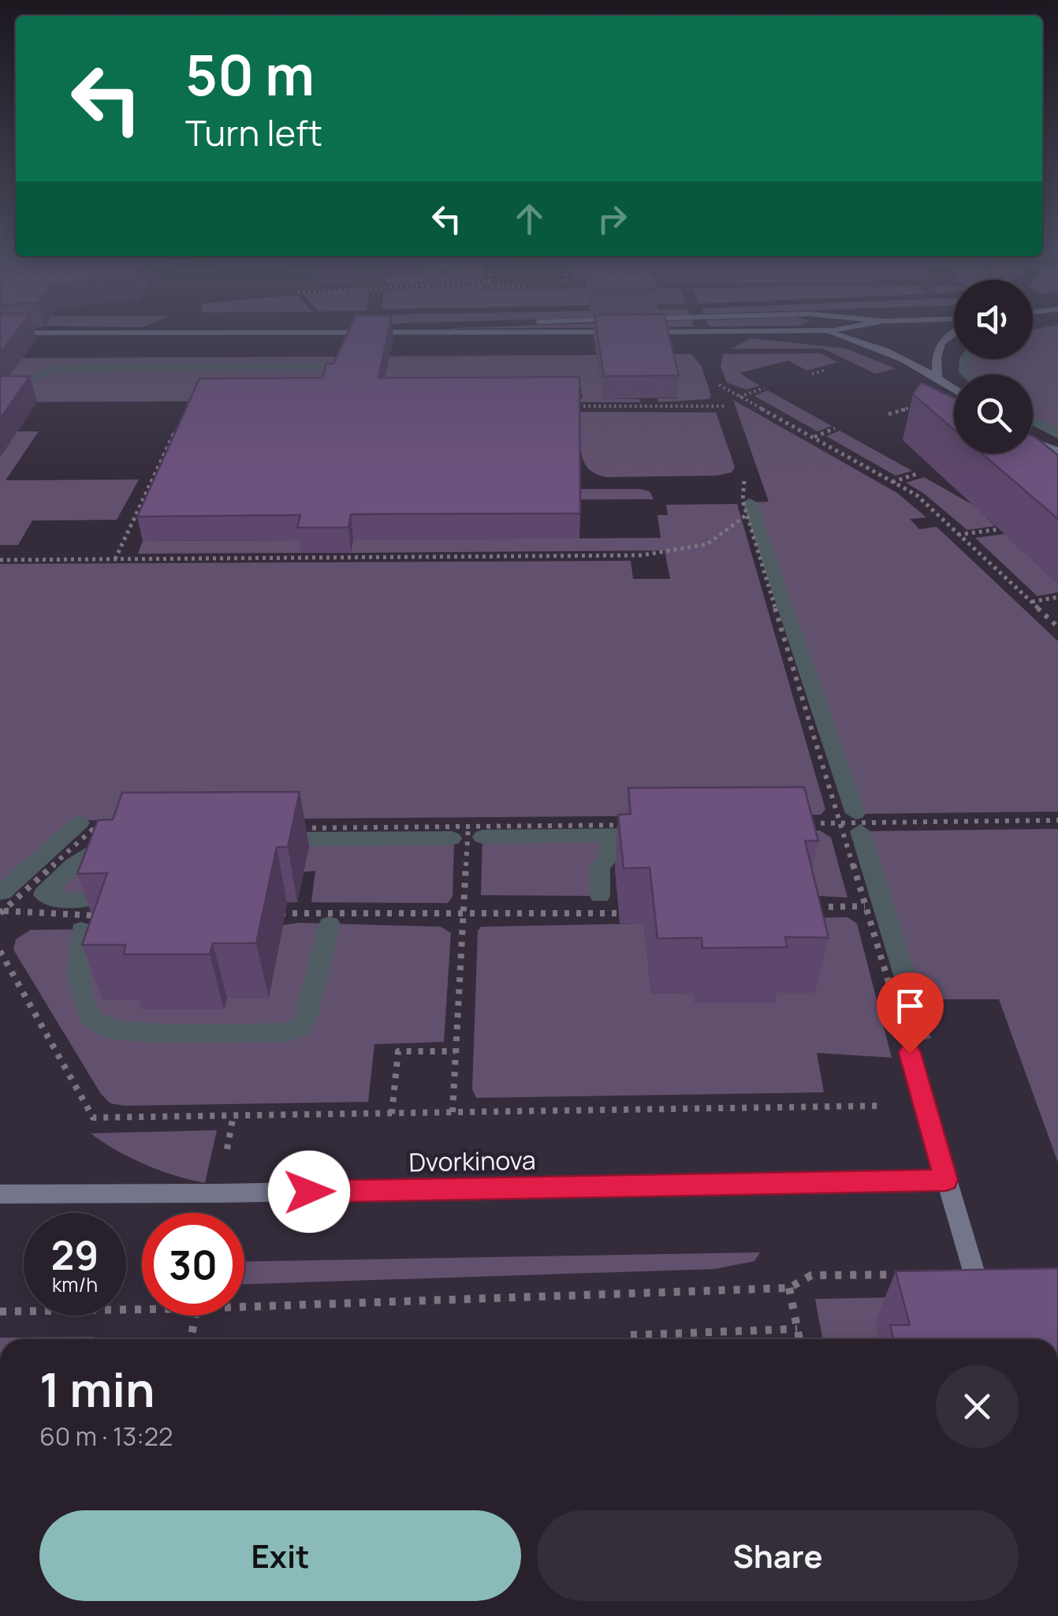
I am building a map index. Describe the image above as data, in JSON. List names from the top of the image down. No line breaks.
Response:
{"streets":{"street":["Dvorkinova"]},"page":{"turn":["50 m","Turn left"],"speed":"29 km/h","limit":"30","heading":["1 min","60 m · 13:22"],"buttons":["Exit","Share"]}}
